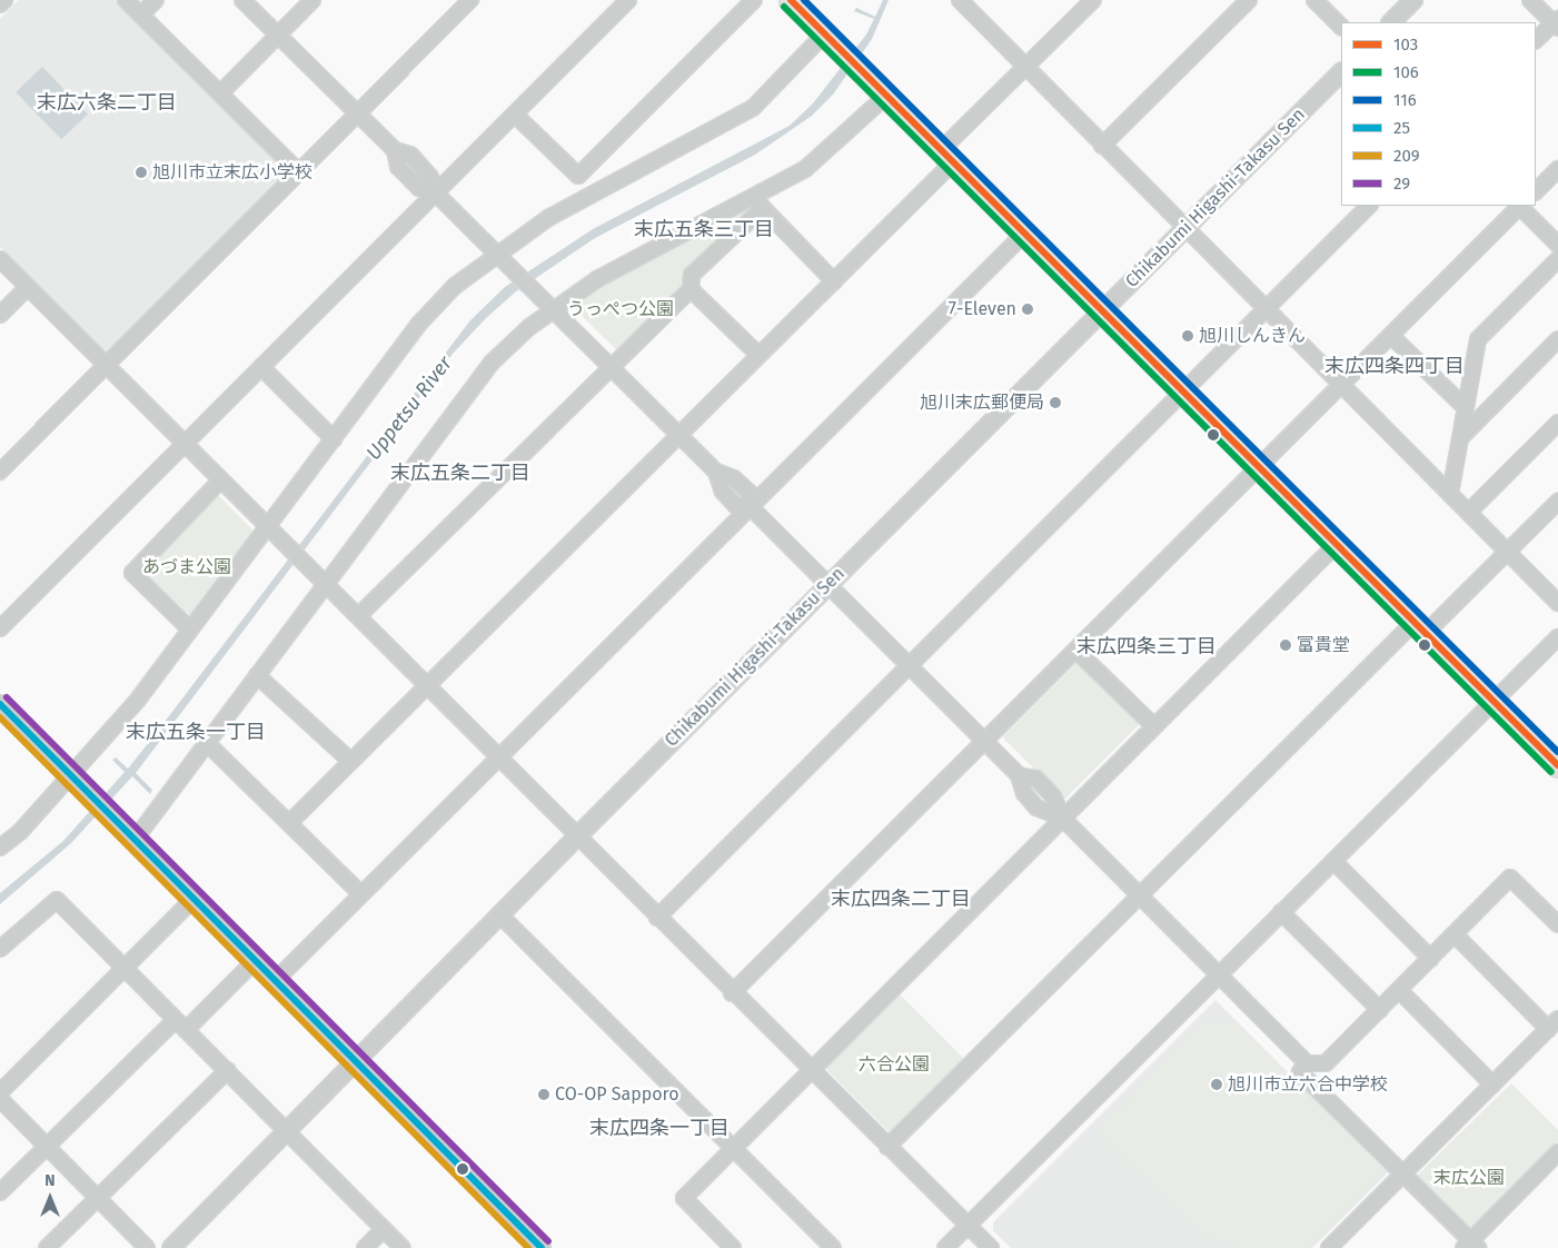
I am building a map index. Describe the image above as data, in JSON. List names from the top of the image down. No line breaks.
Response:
{"streets":{"street":["Chikabumi Higashi-Takasu Sen"]},"districts":["末広六条二丁目","末広五条三丁目","末広四条四丁目","末広五条二丁目","末広四条三丁目","末広五条一丁目","末広四条二丁目","末広四条一丁目"],"water":["Uppetsu River"],"parks":["うっぺつ公園","あづま公園","六合公園","末広公園"],"places":["旭川市立末広小学校","7-Eleven","旭川しんきん","旭川末広郵便局","富貴堂","旭川市立六合中学校","CO-OP Sapporo"],"lines":["transit line 103","transit line 116","transit line 106","transit line 29","transit line 25","transit line 209"],"legend":["103","106","116","25","209","29"],"north":"top"}
